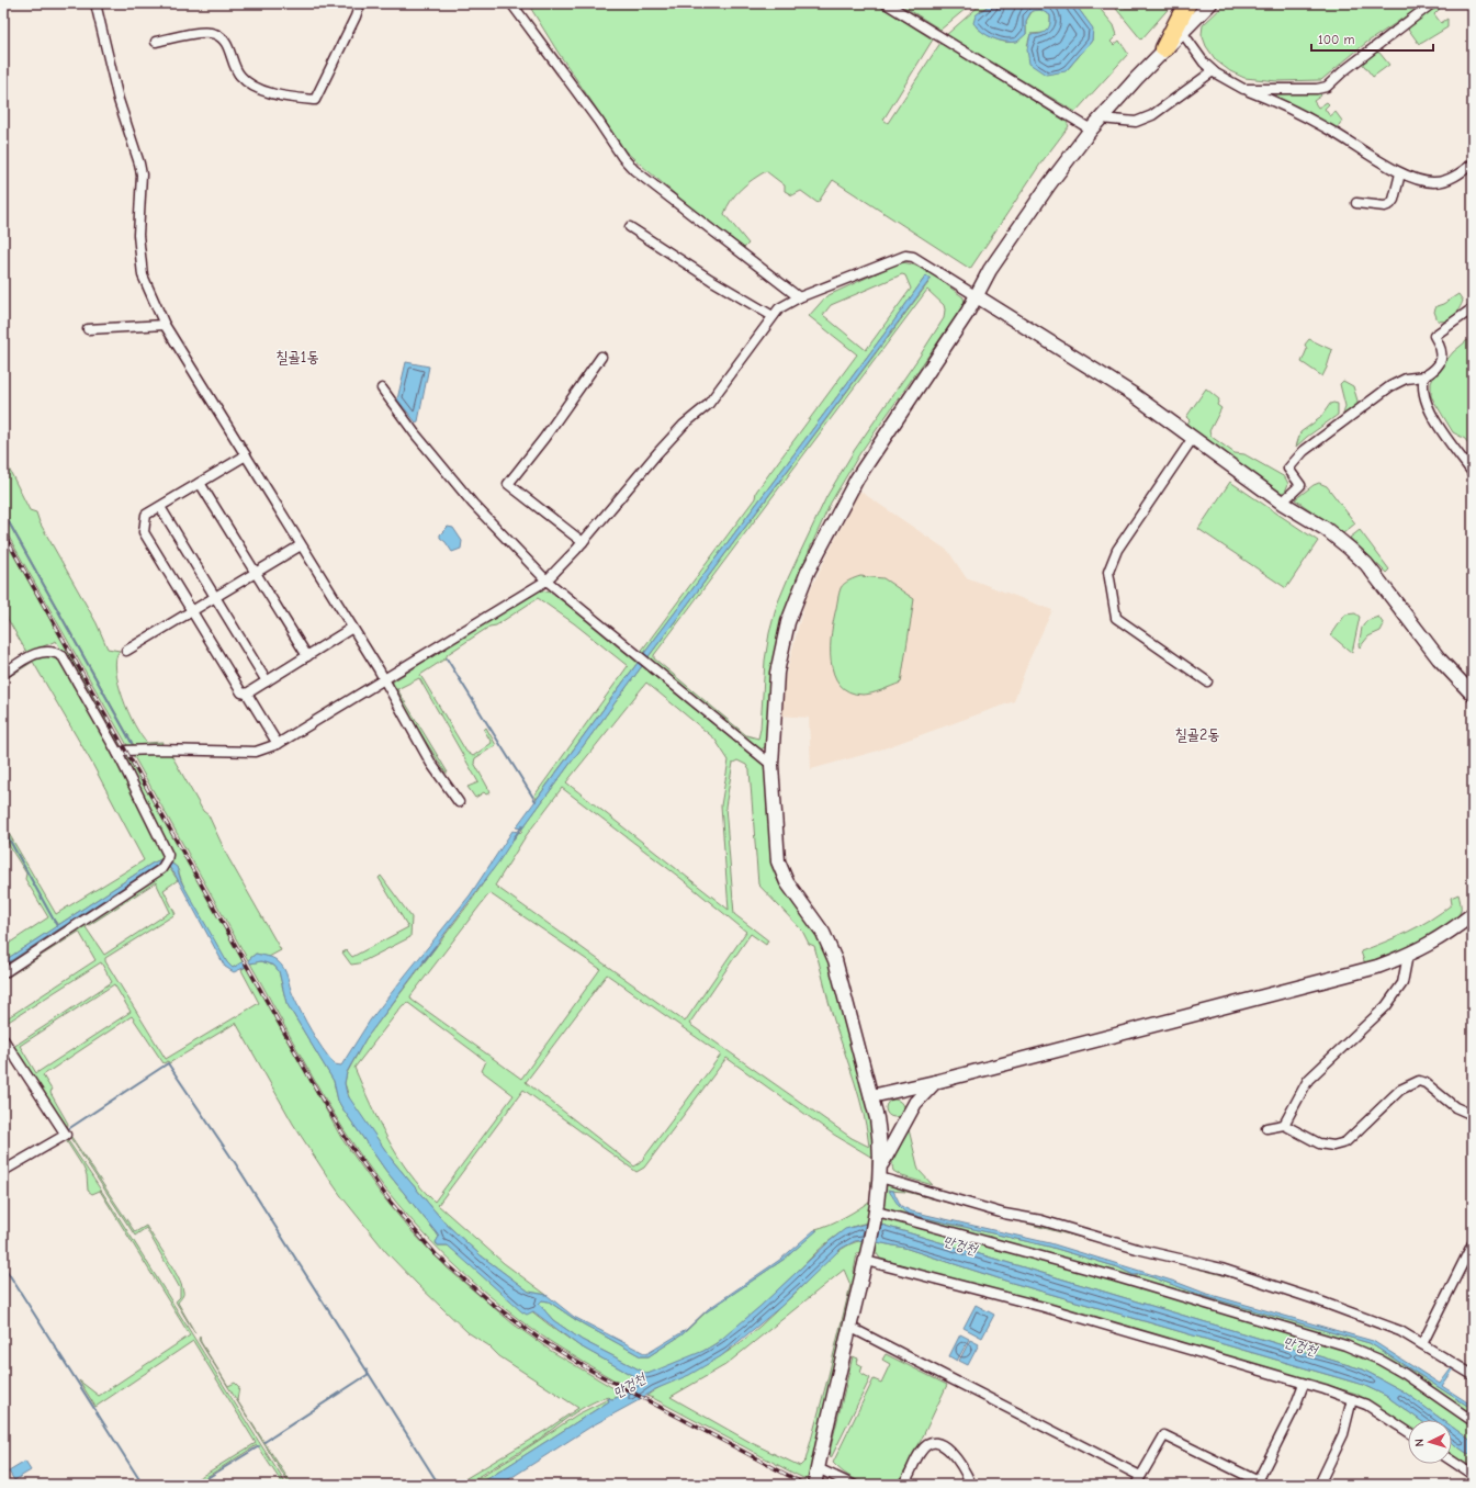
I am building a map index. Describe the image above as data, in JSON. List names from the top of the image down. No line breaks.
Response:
{"districts":["칠골1동","칠골2동"],"water":["만겅천"],"scale_bar":"100 m","north":"left"}
